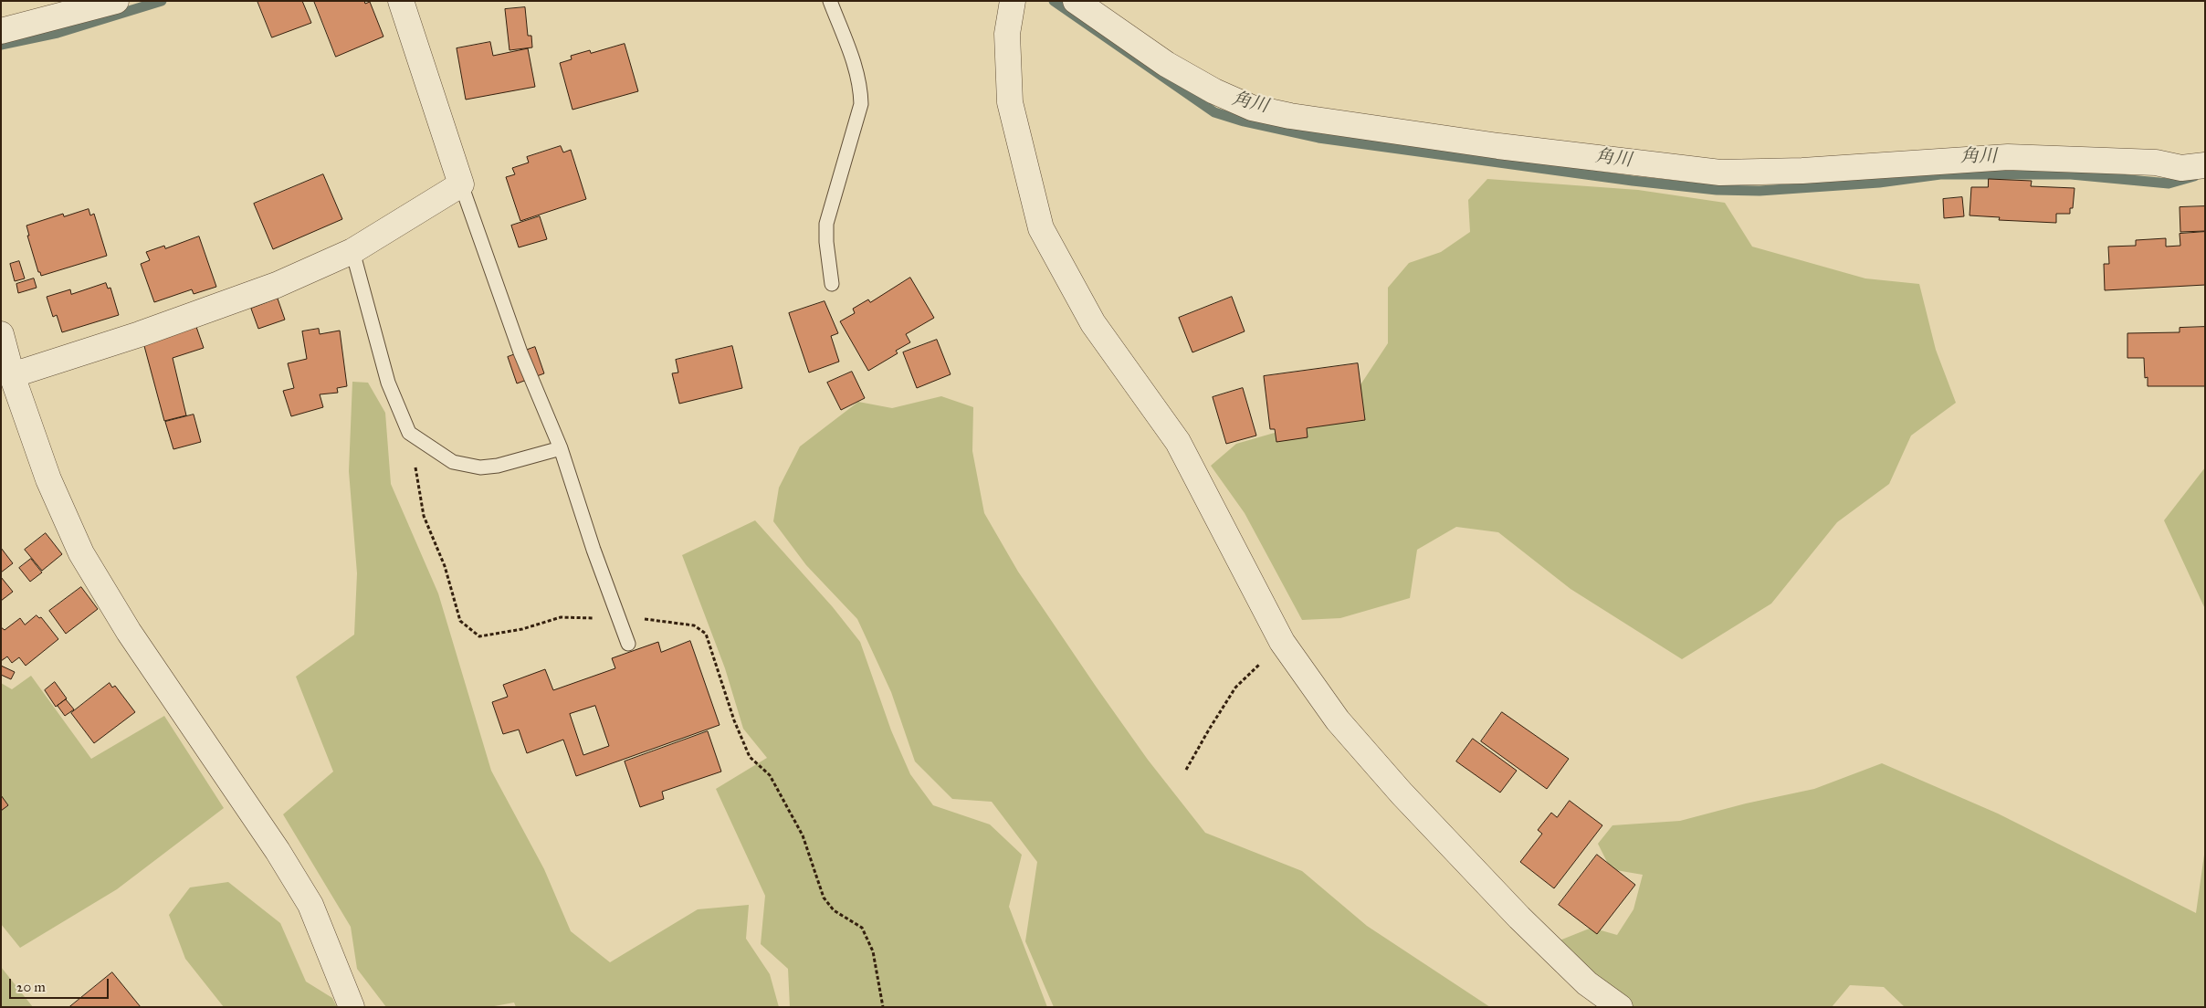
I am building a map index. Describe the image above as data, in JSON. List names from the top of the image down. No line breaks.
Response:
{"water":["角川"],"scale_bar":"20 m"}
